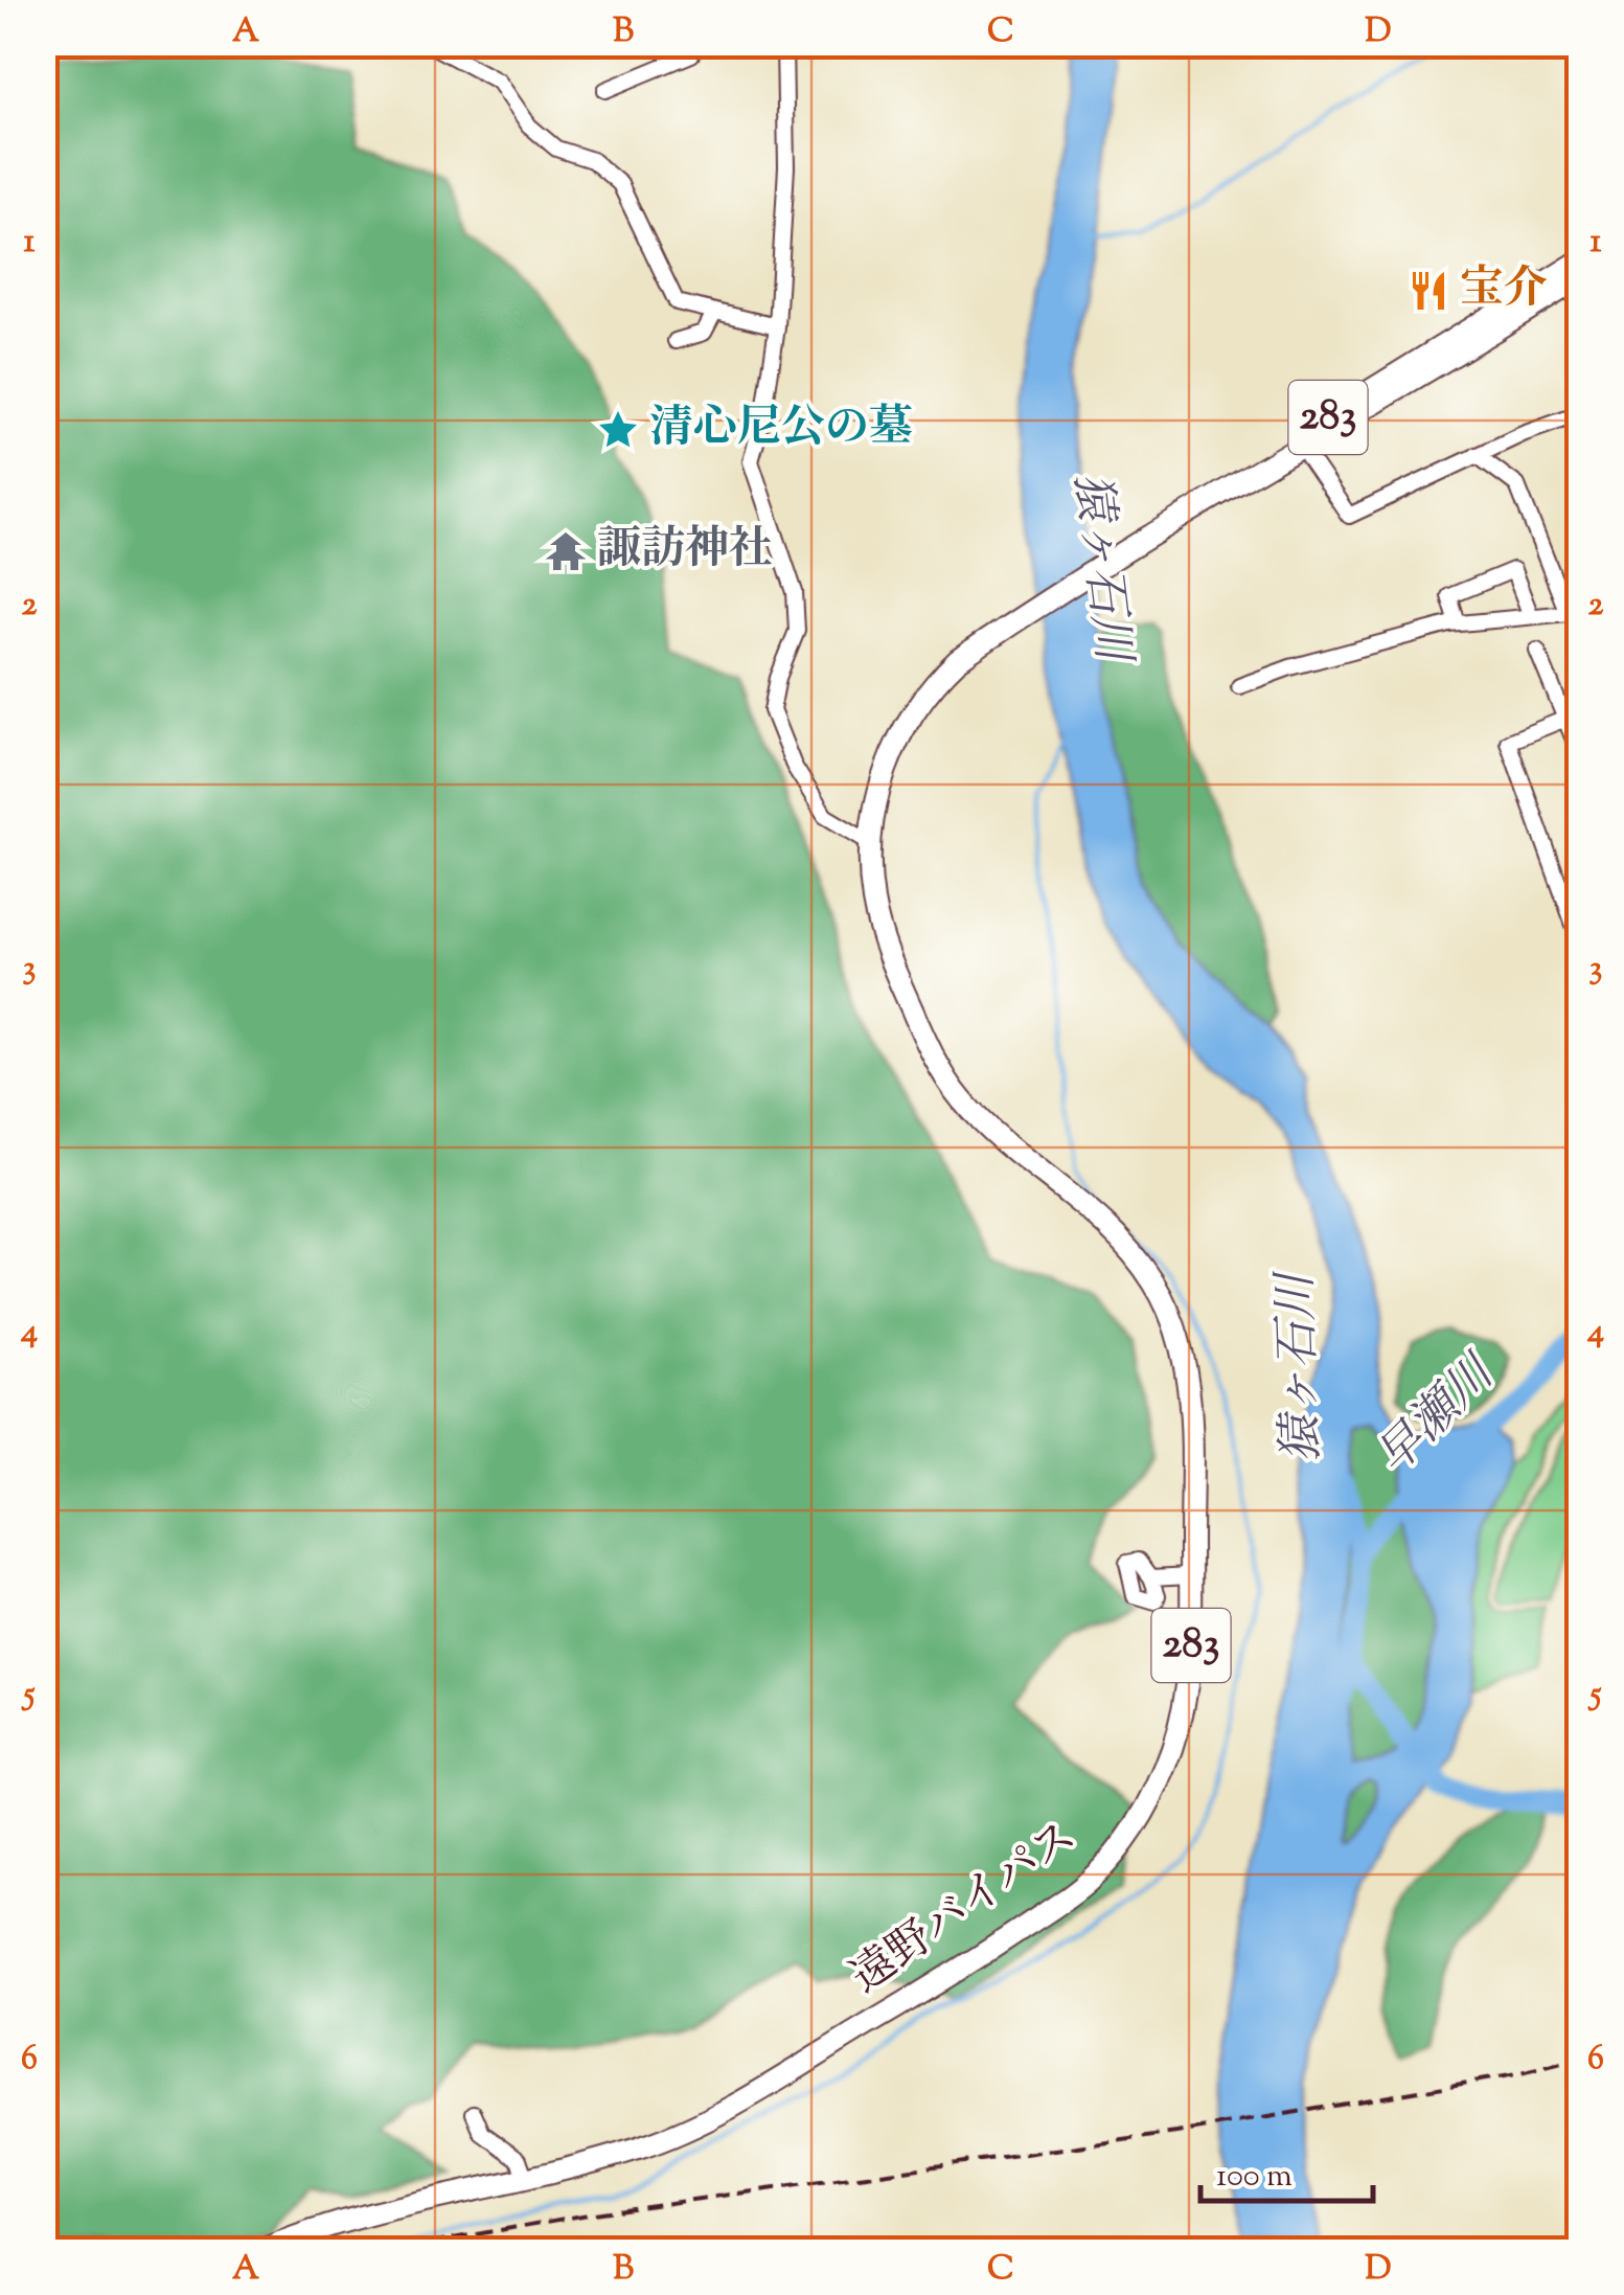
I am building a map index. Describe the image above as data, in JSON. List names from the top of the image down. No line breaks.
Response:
{"streets":{"highway":["283","遠野バイパス"]},"water":["猿ヶ石川","早瀬川"],"places":{"restaurant":["宝介"],"place":["清心尼公の墓"],"temple":["諏訪神社"]},"scale_bar":"100 m","grid":{"columns":["A","B","C","D"],"rows":["1","2","3","4","5","6"]}}
